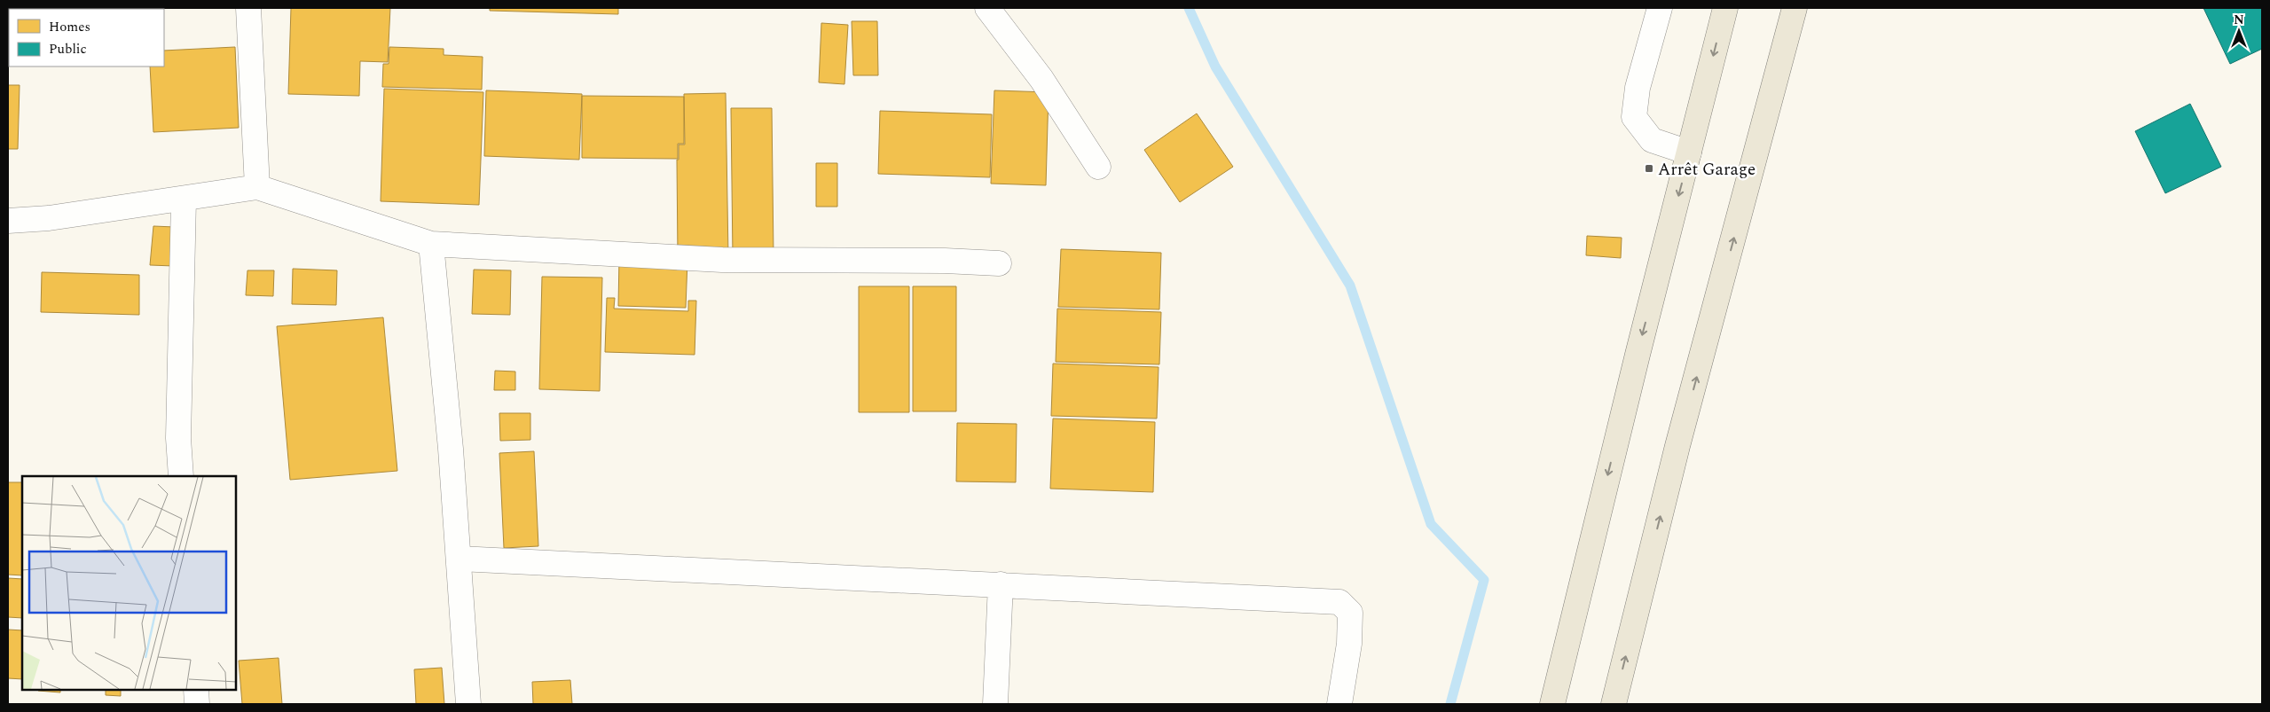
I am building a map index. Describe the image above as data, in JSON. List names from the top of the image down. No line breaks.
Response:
{"places":{"transit":["Arrêt Garage"]},"legend":["Homes","Public"],"north":"top"}
